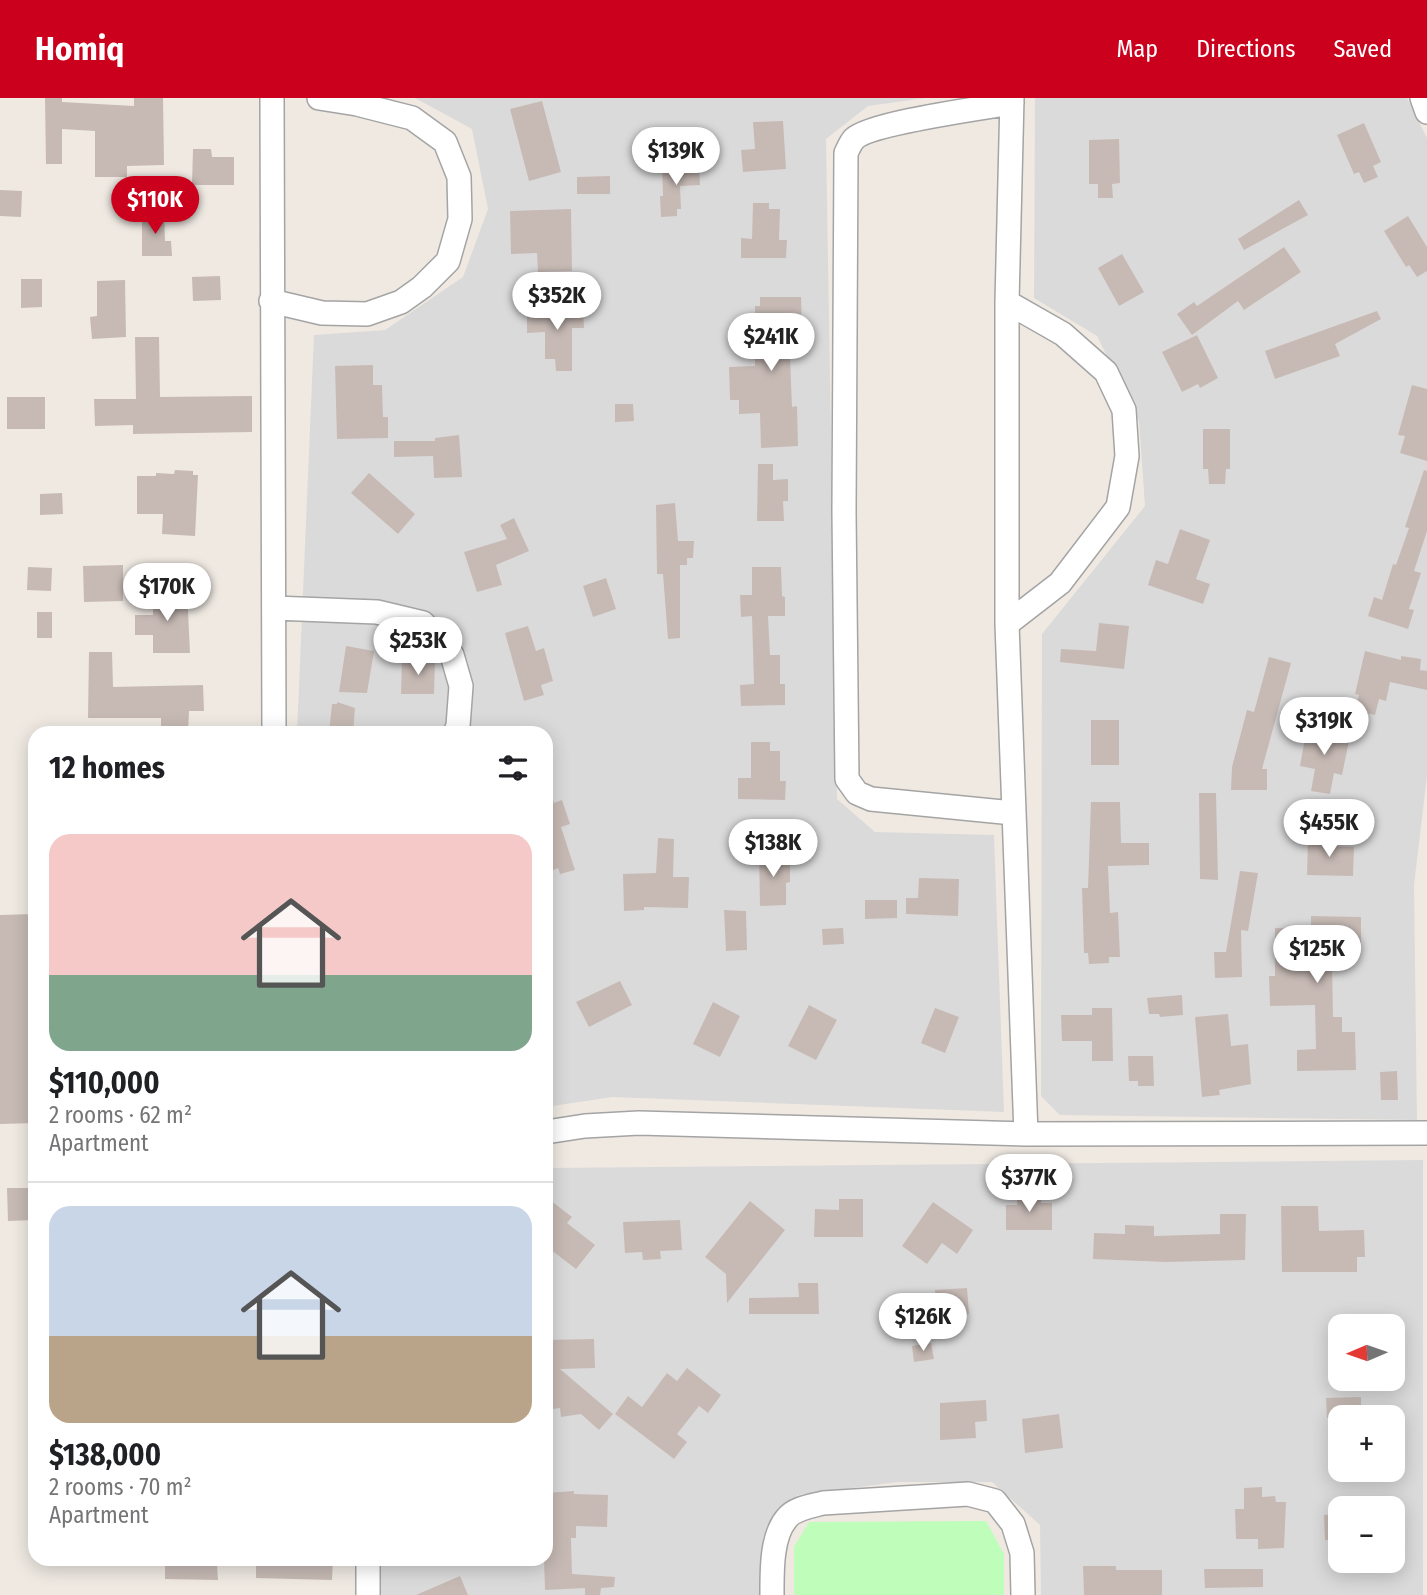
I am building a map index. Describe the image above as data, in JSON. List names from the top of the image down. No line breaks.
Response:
{"north":"left","page":{"header":"Homiq","nav":["Map","Directions","Saved"],"price":["$139K","$110K","$352K","$241K","$170K","$253K","$319K","$455K","$138K","$125K","$377K","$126K"],"heading":"12 homes","list":[{"name":"$110,000","note":"2 rooms · 62 m² · Apartment"},{"name":"$138,000","note":"2 rooms · 70 m² · Apartment"}],"map_buttons":["+","−"]}}
